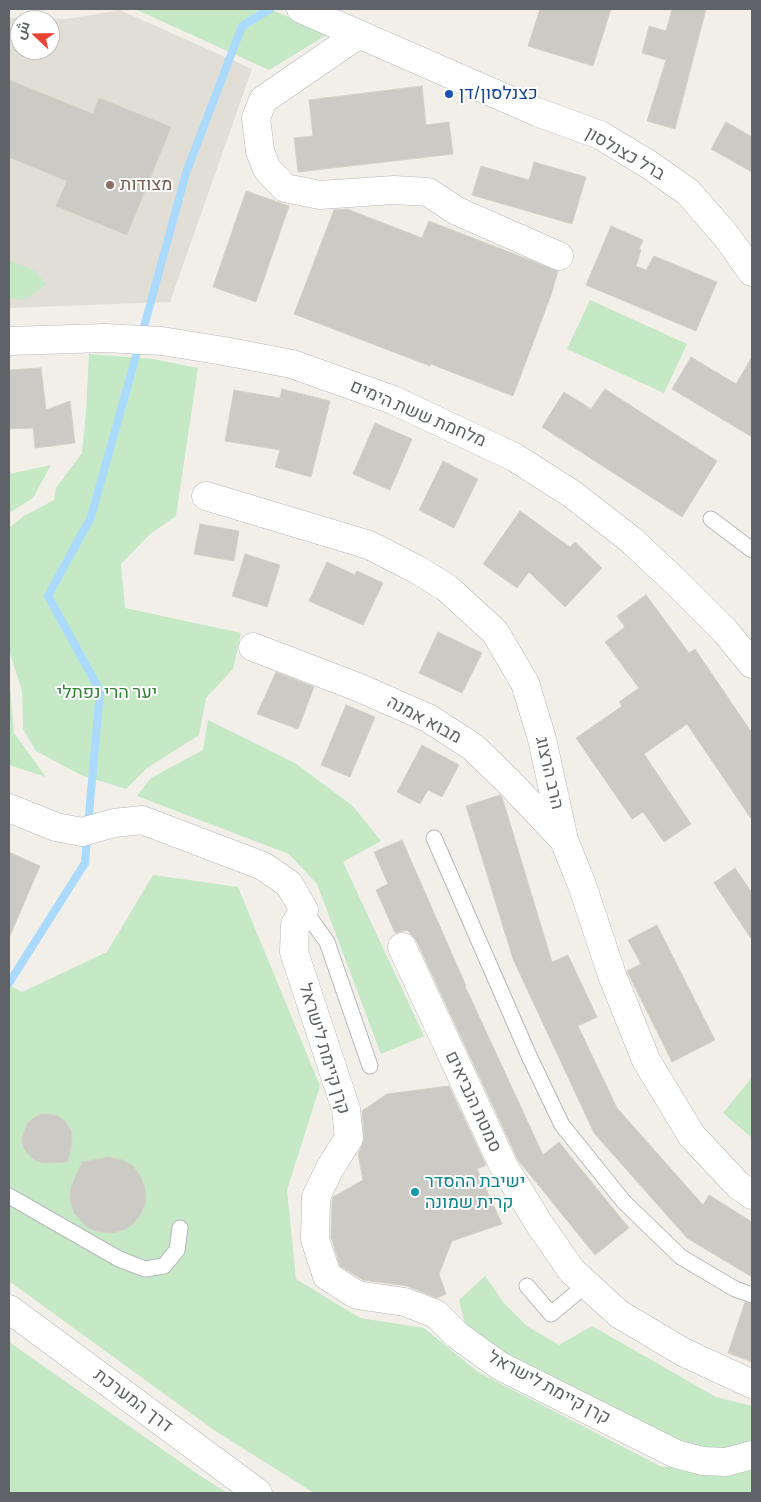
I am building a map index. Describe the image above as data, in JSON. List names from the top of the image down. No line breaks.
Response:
{"streets":{"street":["ברל כצנלסון","מלחמת ששת הימים","מבוא אמנה","הרב הרצוג","קרן קיימת לישראל","סמטת הנביאים","דרך המערכת"]},"crossings":[["מבוא אמנה","הרב הרצוג"]],"parks":["יער הרי נפתלי"],"places":["כצנלסון/דן","מצודות","ישיבת ההסדר קרית שמונה"],"north":"left"}
